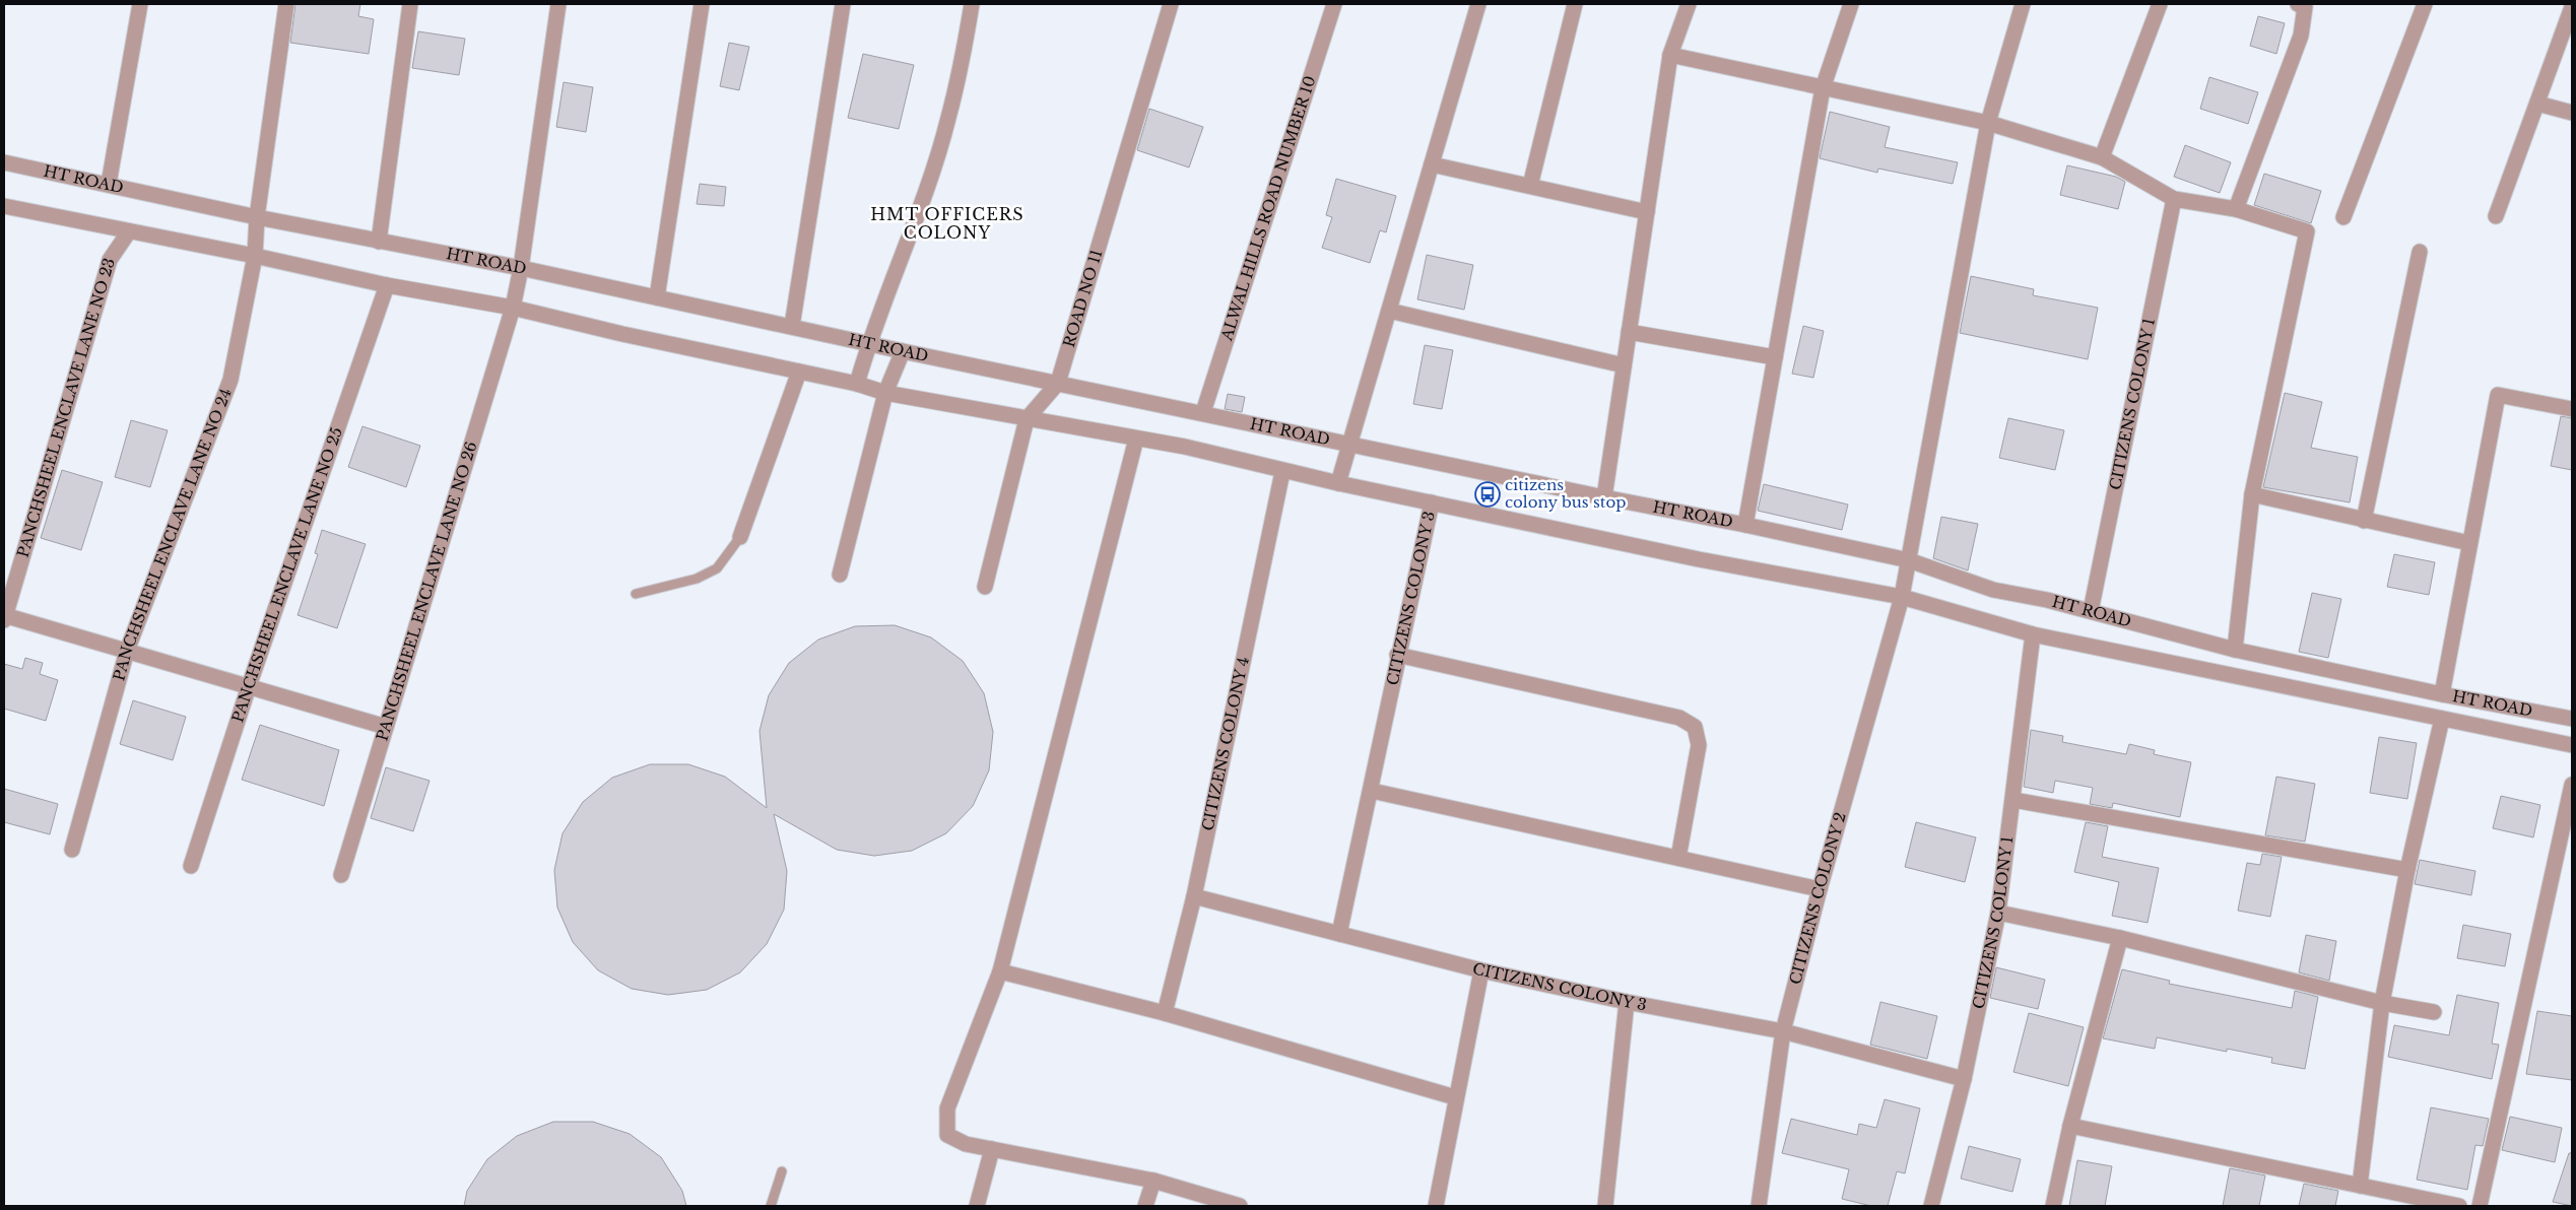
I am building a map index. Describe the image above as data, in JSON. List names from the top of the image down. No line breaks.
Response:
{"streets":{"street":["HT ROAD","ALWAL HILLS ROAD NUMBER 10","ROAD NO 11","CITIZENS COLONY 1","PANCHSHEEL ENCLAVE LANE NO 23","PANCHSHEEL ENCLAVE LANE NO 24","PANCHSHEEL ENCLAVE LANE NO 25","PANCHSHEEL ENCLAVE LANE NO 26","CITIZENS COLONY 3","CITIZENS COLONY 4","CITIZENS COLONY 2"]},"crossings":[["HT ROAD","ALWAL HILLS ROAD NUMBER 10"],["HT ROAD","ROAD NO 11"],["HT ROAD","CITIZENS COLONY 1"],["HT ROAD","PANCHSHEEL ENCLAVE LANE NO 23"],["HT ROAD","PANCHSHEEL ENCLAVE LANE NO 24"],["HT ROAD","PANCHSHEEL ENCLAVE LANE NO 25"],["HT ROAD","PANCHSHEEL ENCLAVE LANE NO 26"],["HT ROAD","CITIZENS COLONY 3"],["HT ROAD","CITIZENS COLONY 4"],["HT ROAD","CITIZENS COLONY 2"],["CITIZENS COLONY 1","CITIZENS COLONY 3"],["CITIZENS COLONY 3","CITIZENS COLONY 4"],["CITIZENS COLONY 3","CITIZENS COLONY 2"]],"districts":["HMT OFFICERS COLONY"],"places":{"bus stop":["citizens colony bus stop"]}}
